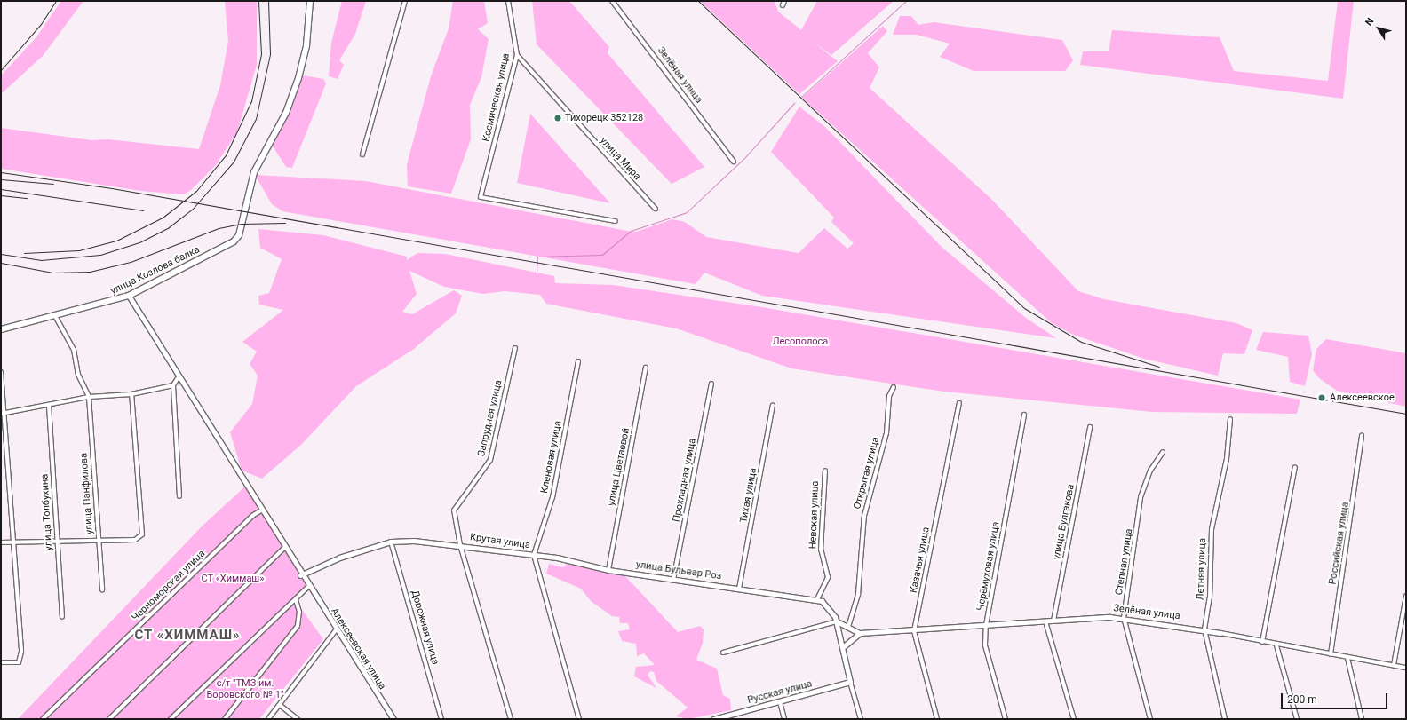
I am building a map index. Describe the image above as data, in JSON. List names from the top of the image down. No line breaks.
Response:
{"streets":{"main road":["улица Козлова балка"],"street":["Зелёная улица","Космическая улица","улица Мира","Запрудная улица","Кленовая улица","улица Цветаевой","Открытая улица","Прохладная улица","улица Панфилова","Тихая улица","улица Толбухина","Невская улица","улица Булгакова","Крутая улица","Российская улица","Казачья улица","Степная улица","Черёмуховая улица","Летняя улица","улица Бульвар Роз","Черноморская улица","Дорожная улица","Алексеевская улица","Русская улица"]},"crossings":[["Зелёная улица","улица Булгакова"],["Зелёная улица","Российская улица"],["Зелёная улица","Казачья улица"],["Зелёная улица","Степная улица"],["Зелёная улица","Черёмуховая улица"],["Зелёная улица","Летняя улица"],["Космическая улица","улица Мира"],["улица Козлова балка","Алексеевская улица"],["Запрудная улица","Крутая улица"],["Кленовая улица","Крутая улица"],["Кленовая улица","улица Бульвар Роз"],["улица Цветаевой","улица Бульвар Роз"],["Прохладная улица","улица Бульвар Роз"],["Тихая улица","улица Бульвар Роз"],["Невская улица","улица Бульвар Роз"],["Крутая улица","улица Бульвар Роз"],["Крутая улица","Дорожная улица"],["Крутая улица","Алексеевская улица"],["Черноморская улица","Алексеевская улица"]],"districts":["СТ «ХИММАШ»"],"parks":["Лесополоса","СТ «Химмаш»","с/т \"ТМЗ им. Воровского № 1\""],"places":["Тихорецк 352128","Алексеевское"],"scale_bar":"200 m","north":"top left"}
